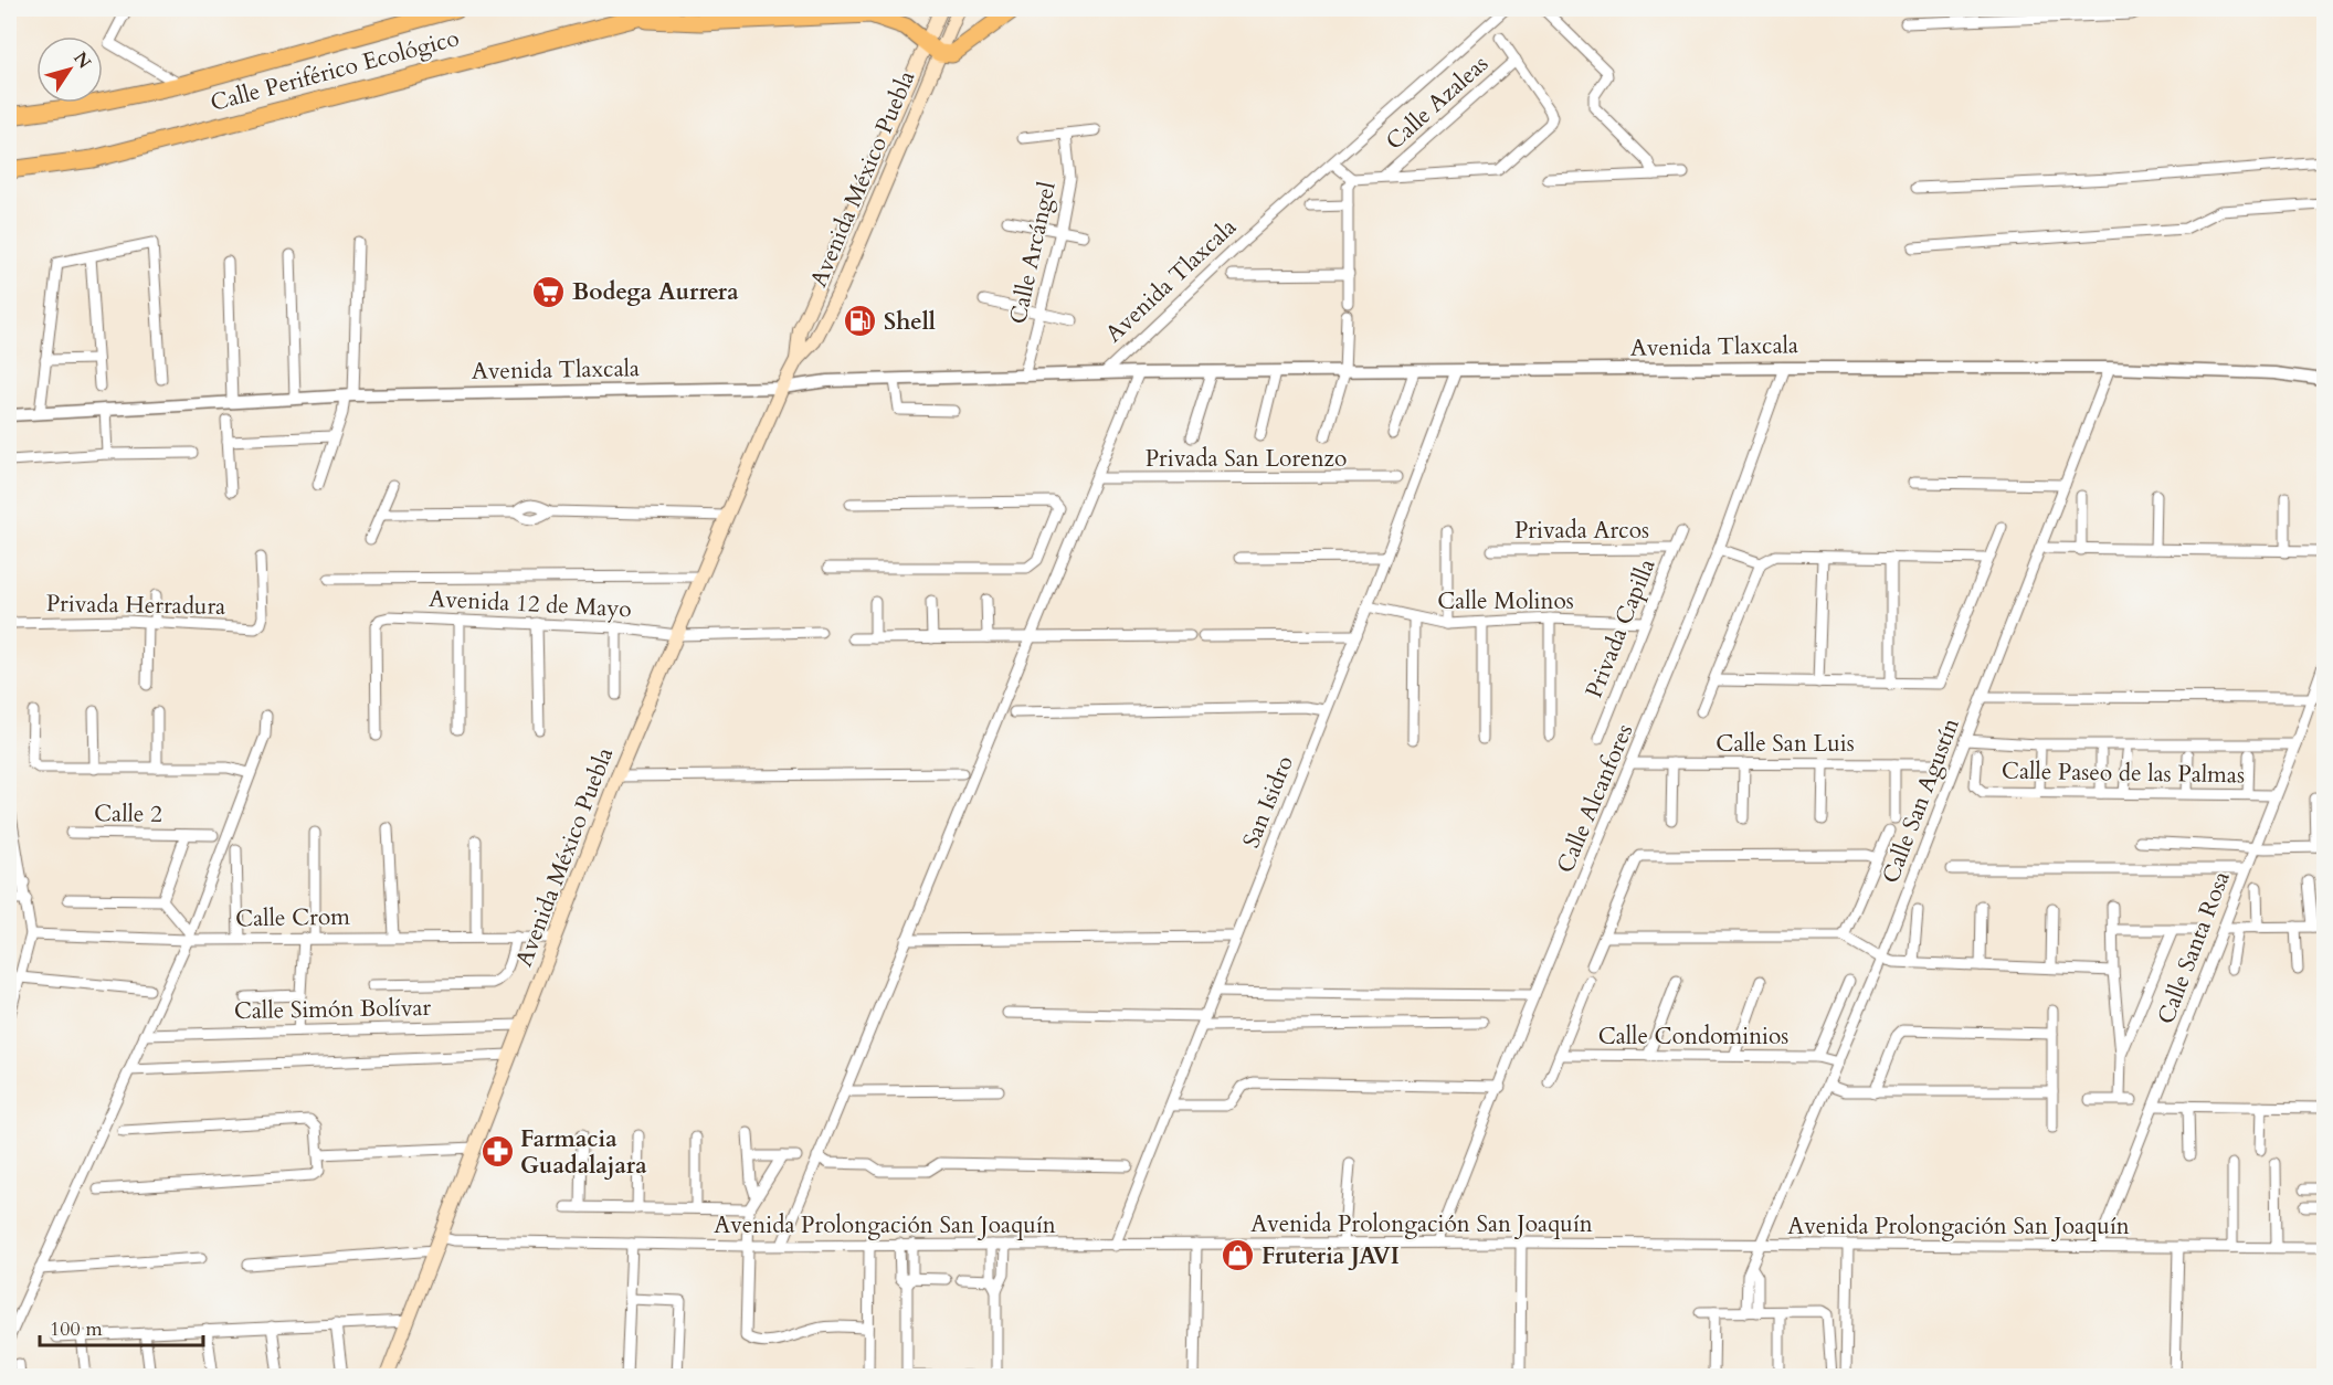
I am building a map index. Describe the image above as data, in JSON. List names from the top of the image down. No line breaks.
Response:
{"streets":{"highway":["Calle Periférico Ecológico"],"main road":["Avenida México Puebla"],"street":["Calle Azaleas","Calle Arcángel","Avenida Tlaxcala","Privada San Lorenzo","Privada Arcos","Calle Molinos","Avenida 12 de Mayo","Privada Herradura","Privada Capilla","Calle San Luis","Calle Paseo de las Palmas","Calle Alcanfores","Calle San Agustín","San Isidro","Calle 2","Calle Crom","Calle Santa Rosa","Calle Simón Bolívar","Calle Condominios","Avenida Prolongación San Joaquín"]},"crossings":[["Avenida México Puebla","Avenida Tlaxcala"],["Avenida México Puebla","Avenida 12 de Mayo"],["Avenida México Puebla","Calle Crom"],["Avenida México Puebla","Calle Simón Bolívar"],["Avenida México Puebla","Avenida Prolongación San Joaquín"],["Calle Arcángel","Avenida Tlaxcala"],["Avenida Tlaxcala","Calle Alcanfores"],["Avenida Tlaxcala","Calle San Agustín"],["Avenida Tlaxcala","San Isidro"],["Privada Arcos","Privada Capilla"],["Calle Molinos","Privada Capilla"],["Calle Molinos","San Isidro"],["Calle San Luis","Calle Alcanfores"],["Calle Paseo de las Palmas","Calle Santa Rosa"],["Calle Alcanfores","Avenida Prolongación San Joaquín"],["Calle San Agustín","Calle Condominios"],["Calle San Agustín","Avenida Prolongación San Joaquín"],["San Isidro","Avenida Prolongación San Joaquín"],["Calle Santa Rosa","Avenida Prolongación San Joaquín"]],"places":{"supermarket":["Bodega Aurrera"],"fuel station":["Shell"],"pharmacy":["Farmacia Guadalajara"],"shop":["Fruteria JAVI"]},"scale_bar":"100 m","north":"top right"}
